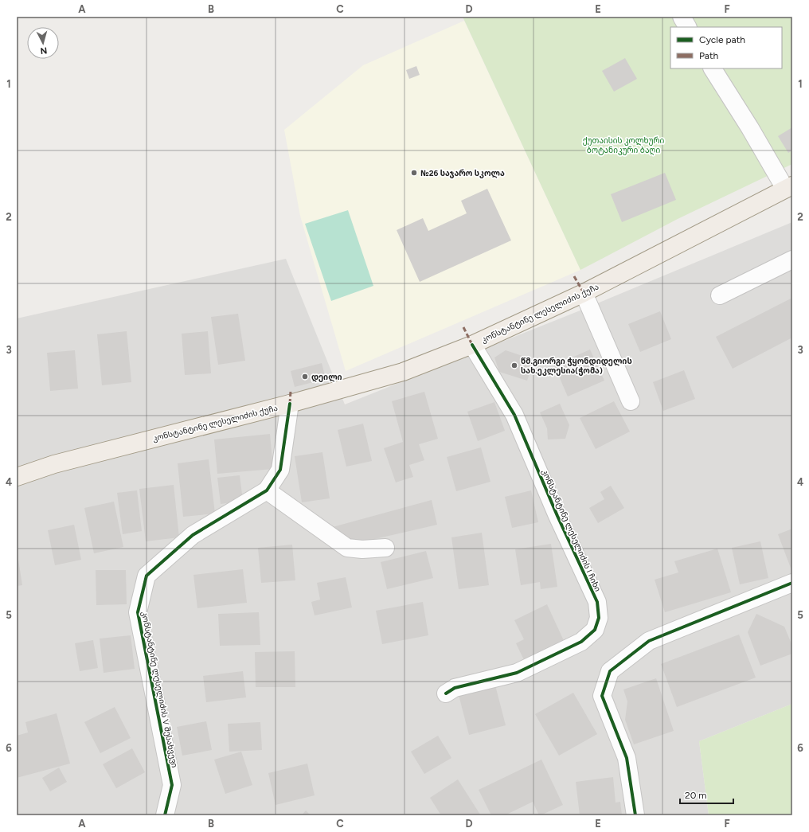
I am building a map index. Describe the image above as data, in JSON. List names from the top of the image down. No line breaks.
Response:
{"streets":{"main road":["კონსტანტინე ლესელიძის ქუჩა"],"street":["კონსტანტინე ლესელიძის I ჩიხი","კონსტანტინე ლესელიძის V შესახვევი"]},"crossings":[["კონსტანტინე ლესელიძის ქუჩა","კონსტანტინე ლესელიძის I ჩიხი"],["კონსტანტინე ლესელიძის ქუჩა","კონსტანტინე ლესელიძის V შესახვევი"]],"parks":["ქუთაისის კოლხური ბოტანიკური ბაღი"],"places":["№26 საჯარო სკოლა","წმ.გიორგი ჭყონდიდელის სახ.ეკლესია(ჭომა)","დეილი"],"legend":["Cycle path","Path"],"scale_bar":"20 m","north":"bottom","grid":{"columns":["A","B","C","D","E","F"],"rows":["1","2","3","4","5","6"]}}
